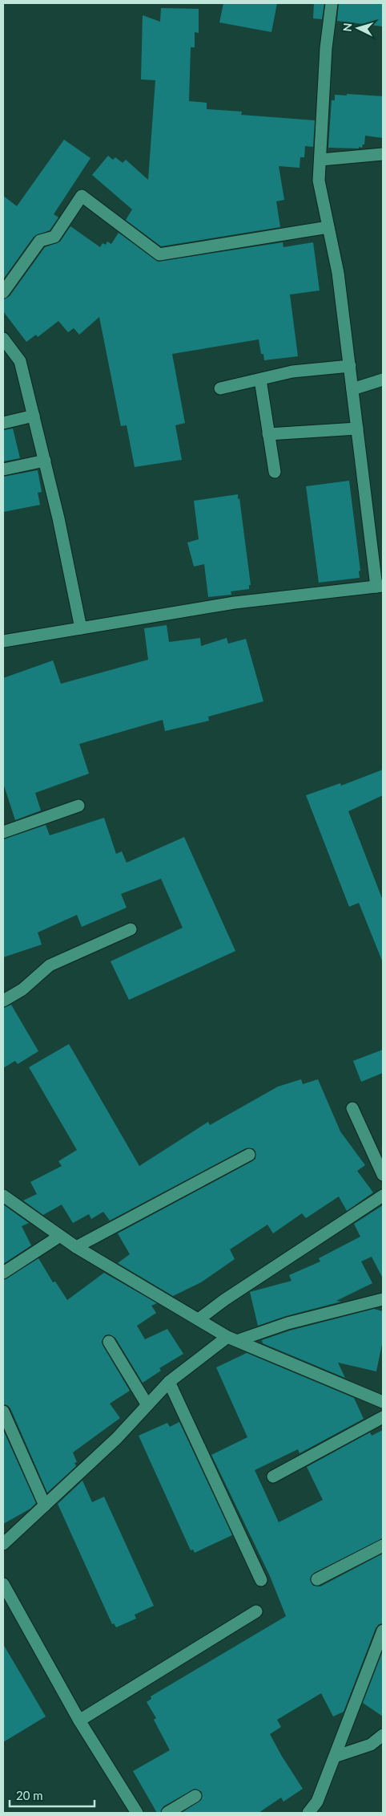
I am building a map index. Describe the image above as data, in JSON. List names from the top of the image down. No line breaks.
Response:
{"scale_bar":"20 m","north":"left"}
